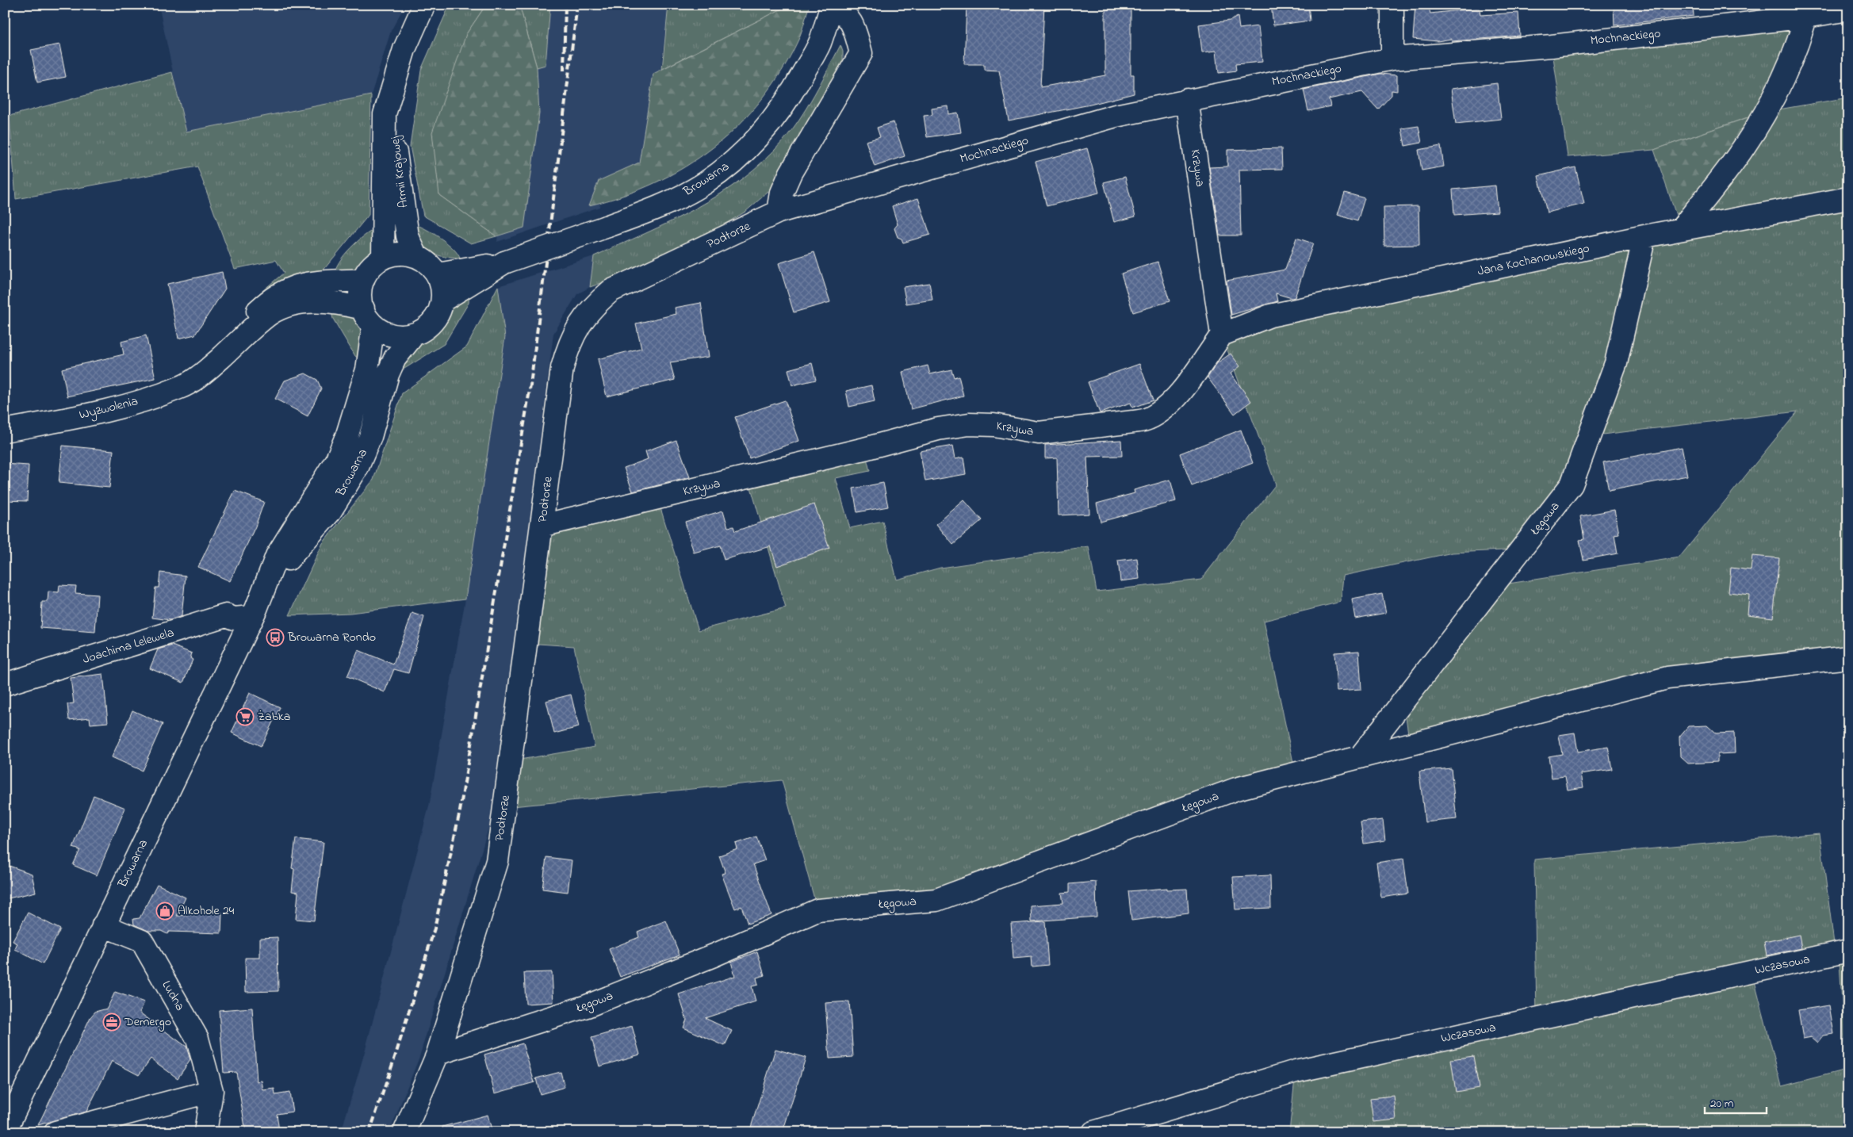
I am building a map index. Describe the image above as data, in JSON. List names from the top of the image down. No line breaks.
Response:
{"streets":{"street":["Mochnackiego","Krzywa","Armii Krajowej","Browarna","Podtorze","Jana Kochanowskiego","Wyzwolenia","Łęgowa","Joachima Lelewela","Wczasowa","Ludna"]},"crossings":[["Mochnackiego","Krzywa"],["Mochnackiego","Podtorze"],["Krzywa","Podtorze"],["Krzywa","Jana Kochanowskiego"],["Armii Krajowej","Browarna"],["Armii Krajowej","Wyzwolenia"],["Browarna","Wyzwolenia"],["Browarna","Joachima Lelewela"],["Browarna","Ludna"],["Podtorze","Łęgowa"],["Jana Kochanowskiego","Łęgowa"]],"places":{"bus stop":["Browarna Rondo"],"supermarket":["Żabka"],"shop":["Alkohole 24"],"office":["Demergo"]},"scale_bar":"20 m"}
